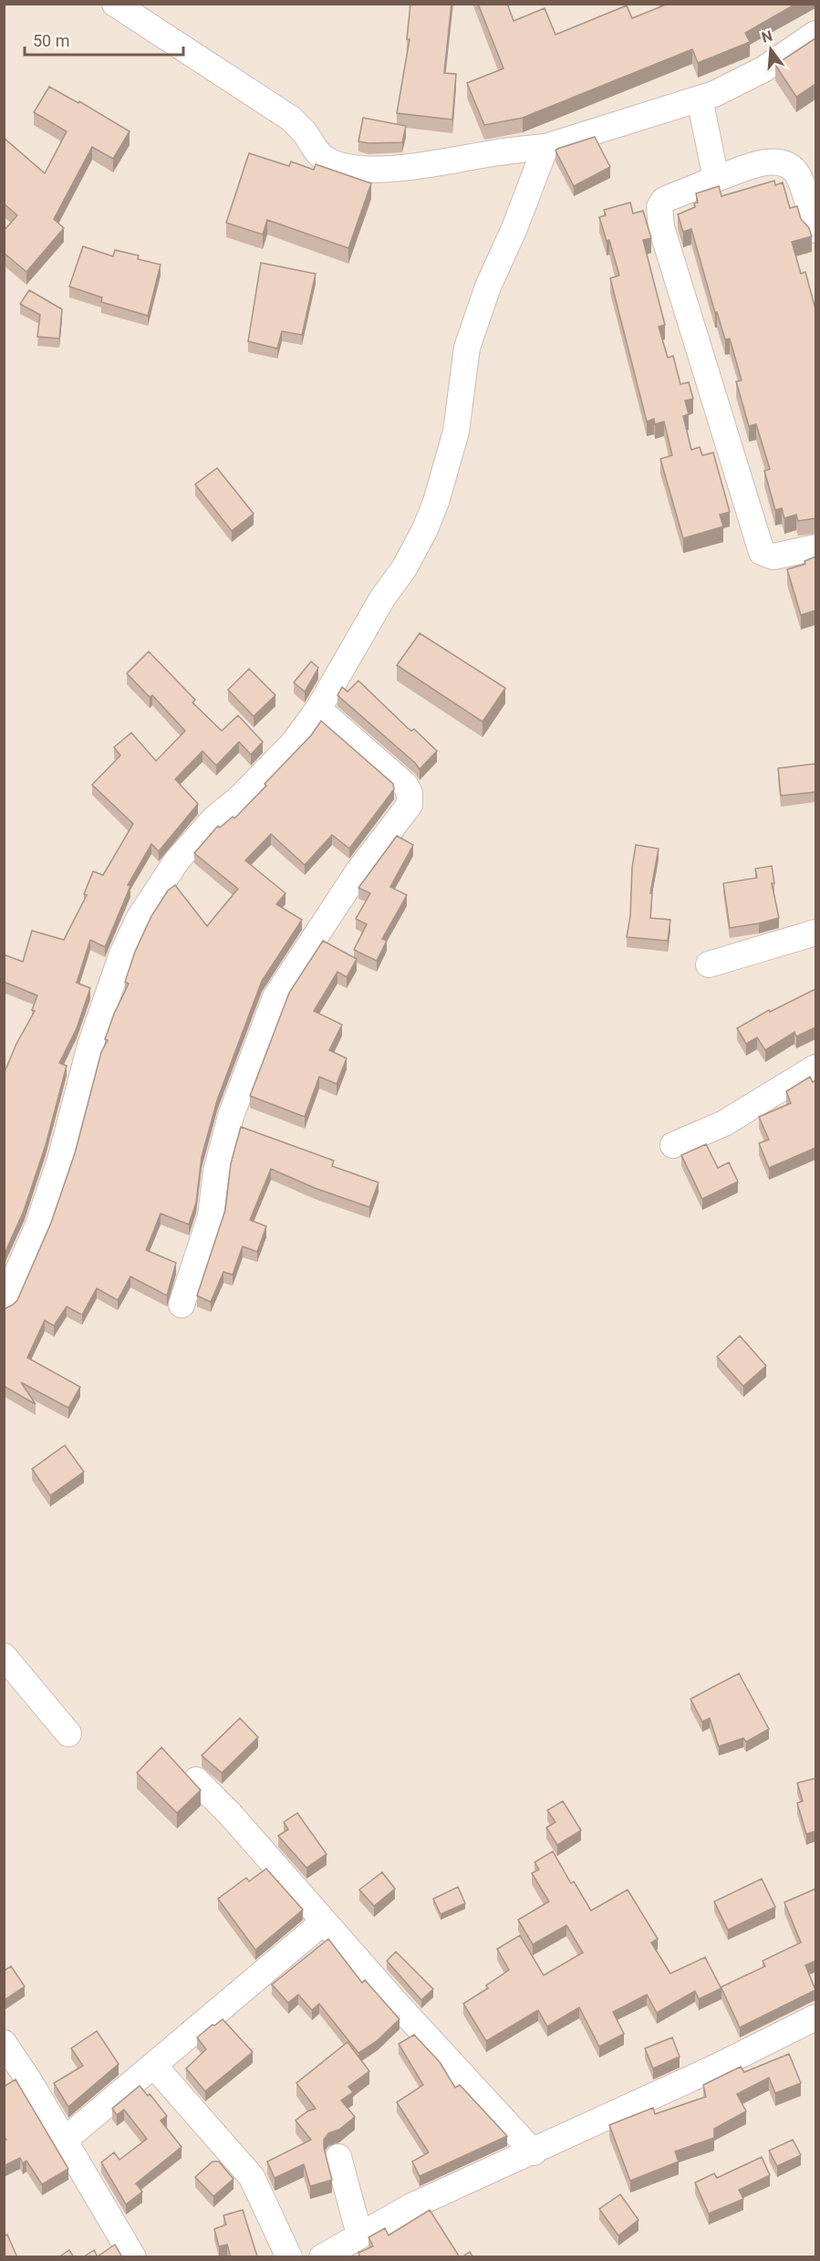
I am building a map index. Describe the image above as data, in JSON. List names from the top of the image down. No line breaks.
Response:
{"scale_bar":"50 m","north":"top"}
